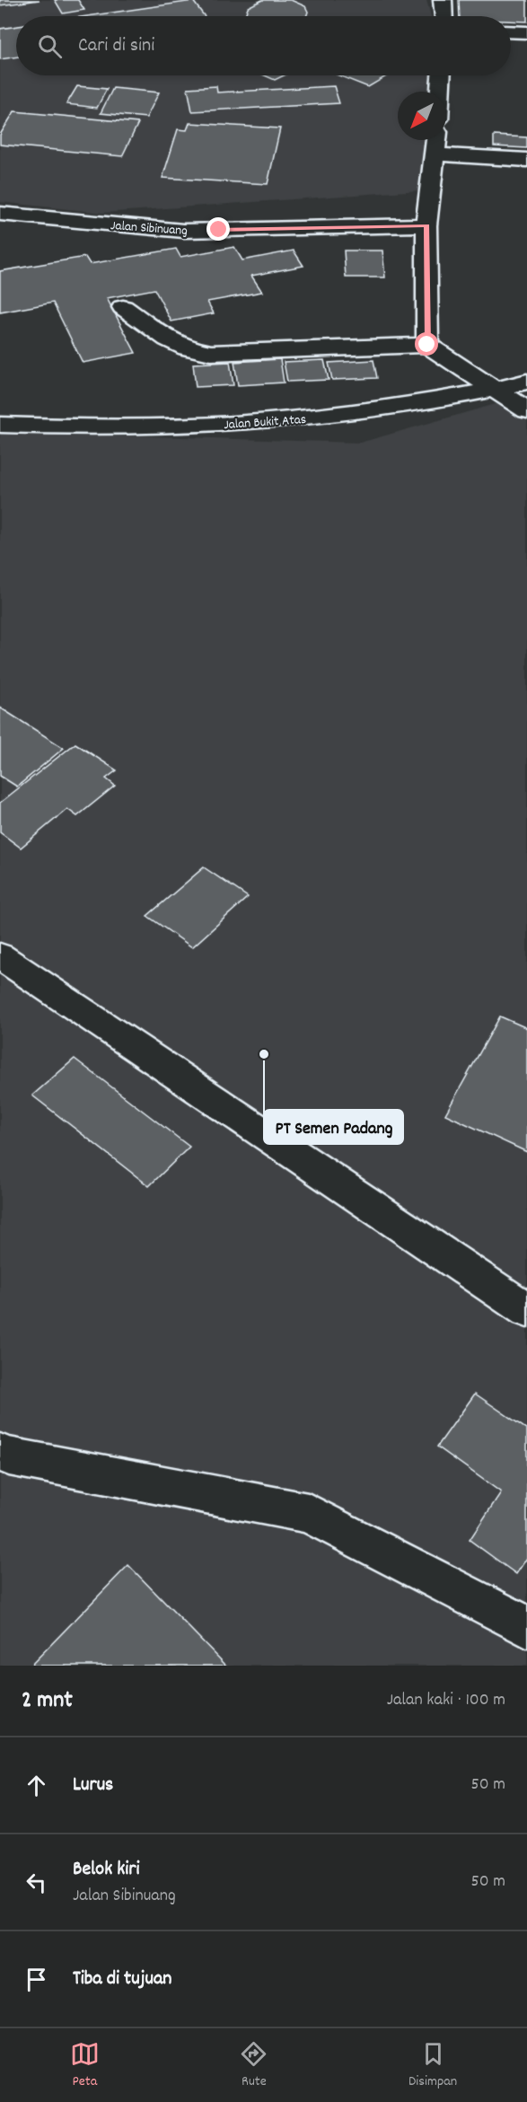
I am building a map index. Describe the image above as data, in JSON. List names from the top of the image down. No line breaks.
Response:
{"streets":{"street":["Jalan Sibinuang","Jalan Bukit Atas"]},"places":["PT Semen Padang"],"north":"bottom left","page":{"search":"Cari di sini","heading":["2 mnt","Jalan kaki · 100 m"],"list":[["Lurus","50 m"],["Belok kiri","Jalan Sibinuang","50 m"],"Tiba di tujuan"],"nav":["Peta","Rute","Disimpan"]}}
